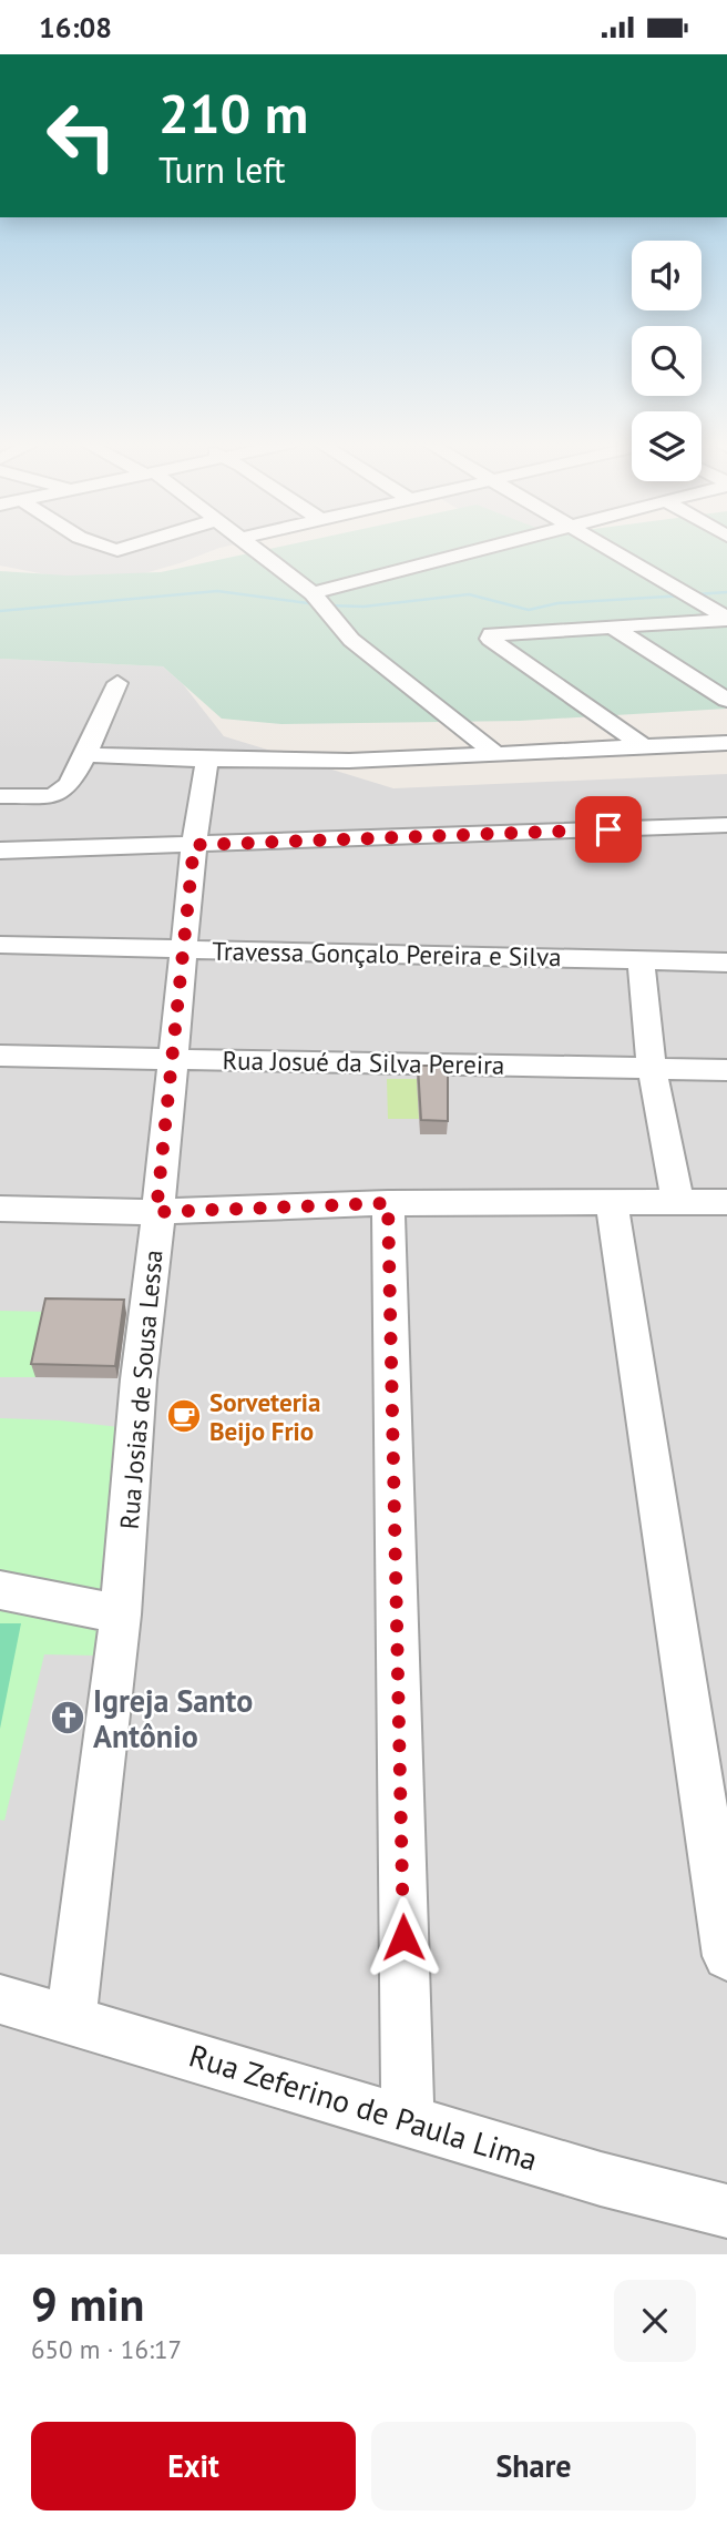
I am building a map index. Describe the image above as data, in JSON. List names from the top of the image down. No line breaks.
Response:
{"streets":{"street":["Travessa Gonçalo Pereira e Silva","Rua Josué da Silva Pereira","Rua Josias de Sousa Lessa","Rua Zeferino de Paula Lima"]},"crossings":[["Travessa Gonçalo Pereira e Silva","Rua Josias de Sousa Lessa"],["Rua Josué da Silva Pereira","Rua Josias de Sousa Lessa"],["Rua Josias de Sousa Lessa","Rua Zeferino de Paula Lima"]],"places":{"cafe":["Sorveteria Beijo Frio"],"church":["Igreja Santo Antônio"]},"page":{"status":"16:08","turn":["210 m","Turn left"],"heading":["9 min","650 m · 16:17"],"buttons":["Exit","Share"]}}
